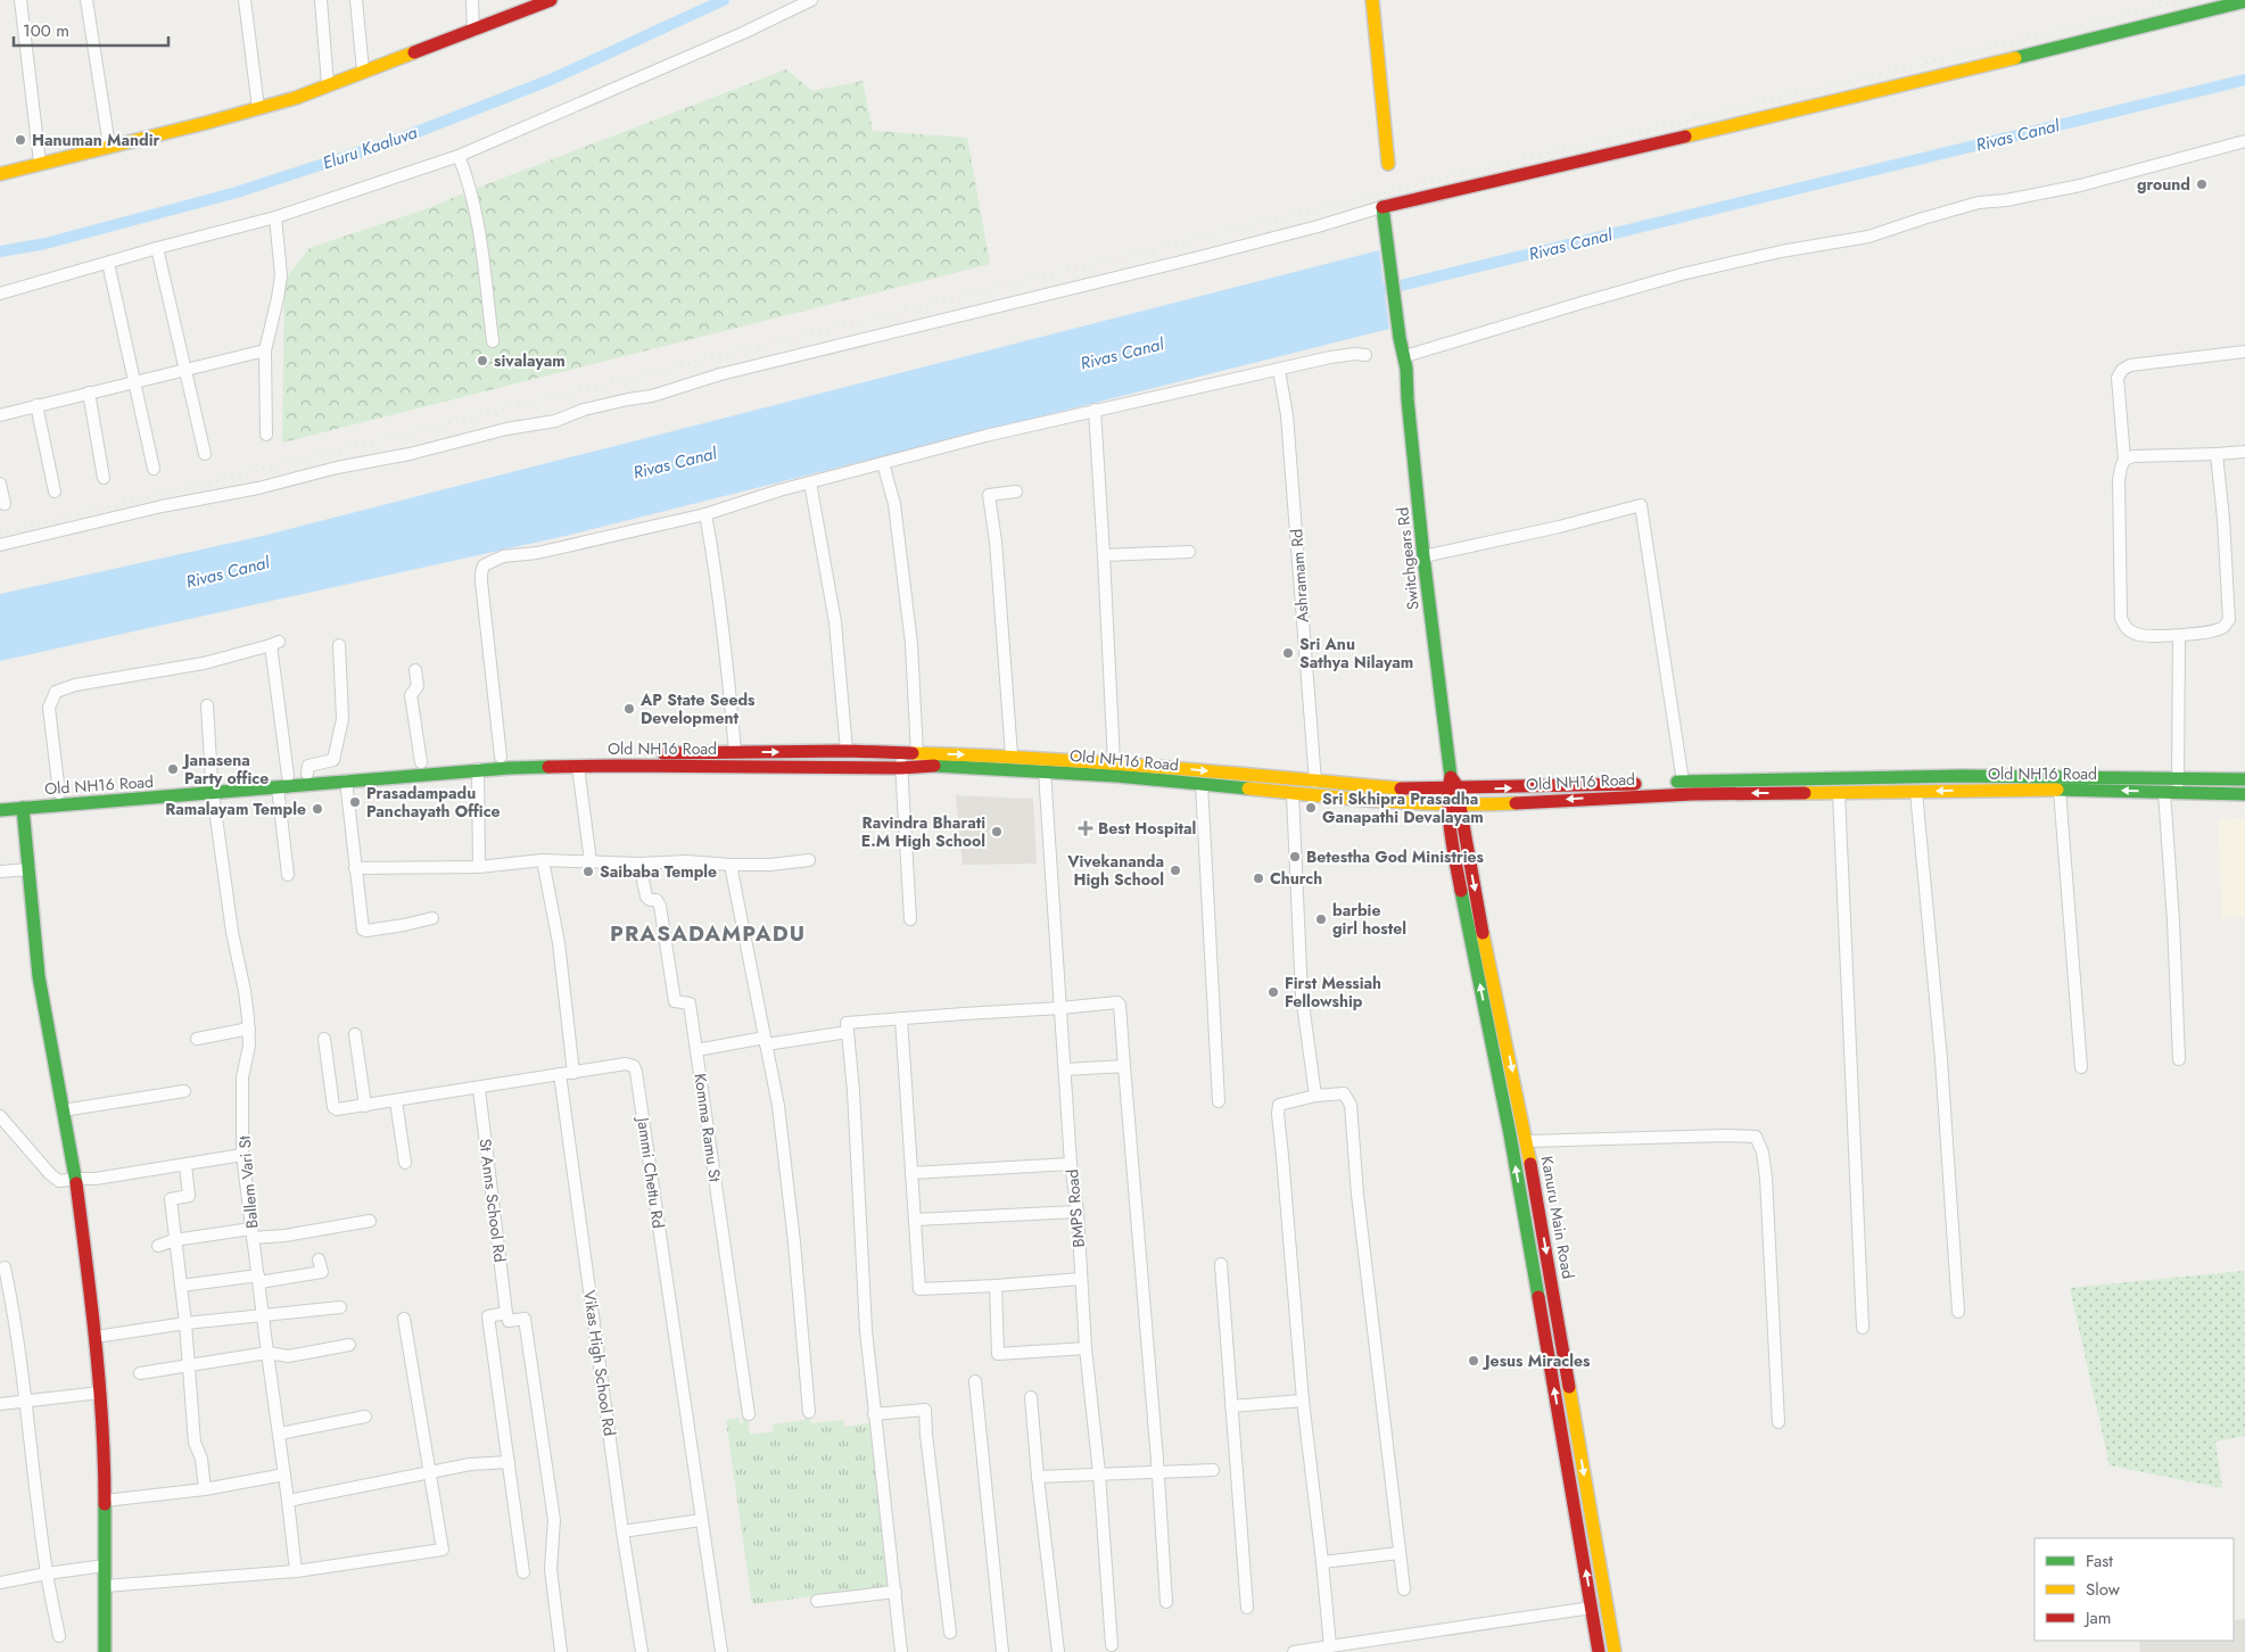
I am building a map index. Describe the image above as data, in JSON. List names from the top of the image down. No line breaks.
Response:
{"streets":{"main road":["Switchgears Rd","Old NH16 Road","Kanuru Main Road"],"street":["Ashramam Rd","Komma Ramu St","Jammi Chettu Rd","Ballem Vari St","St Anns School Rd","BMPS Road","Vikas High School Rd"]},"crossings":[["Switchgears Rd","Old NH16 Road"],["Switchgears Rd","Kanuru Main Road"],["Ashramam Rd","Old NH16 Road"],["Old NH16 Road","Ballem Vari St"],["Old NH16 Road","BMPS Road"],["Old NH16 Road","Kanuru Main Road"],["Jammi Chettu Rd","St Anns School Rd"],["Jammi Chettu Rd","Vikas High School Rd"]],"districts":["PRASADAMPADU"],"water":["Rivas Canal","Eluru Kaaluva"],"places":{"other":["Hanuman Mandir","ground","sivalayam","Sri Anu Sathya Nilayam","AP State Seeds Development","Janasena Party office","Prasadampadu Panchayath Office","Sri Skhipra Prasadha Ganapathi Devalayam","Ramalayam Temple","Ravindra Bharati E.M High School","Betestha God Ministries","Vivekananda High School","Saibaba Temple","Church","barbie girl hostel","First Messiah Fellowship","Jesus Miracles"],"health":["Best Hospital"]},"legend":["Fast","Slow","Jam"],"scale_bar":"100 m"}
